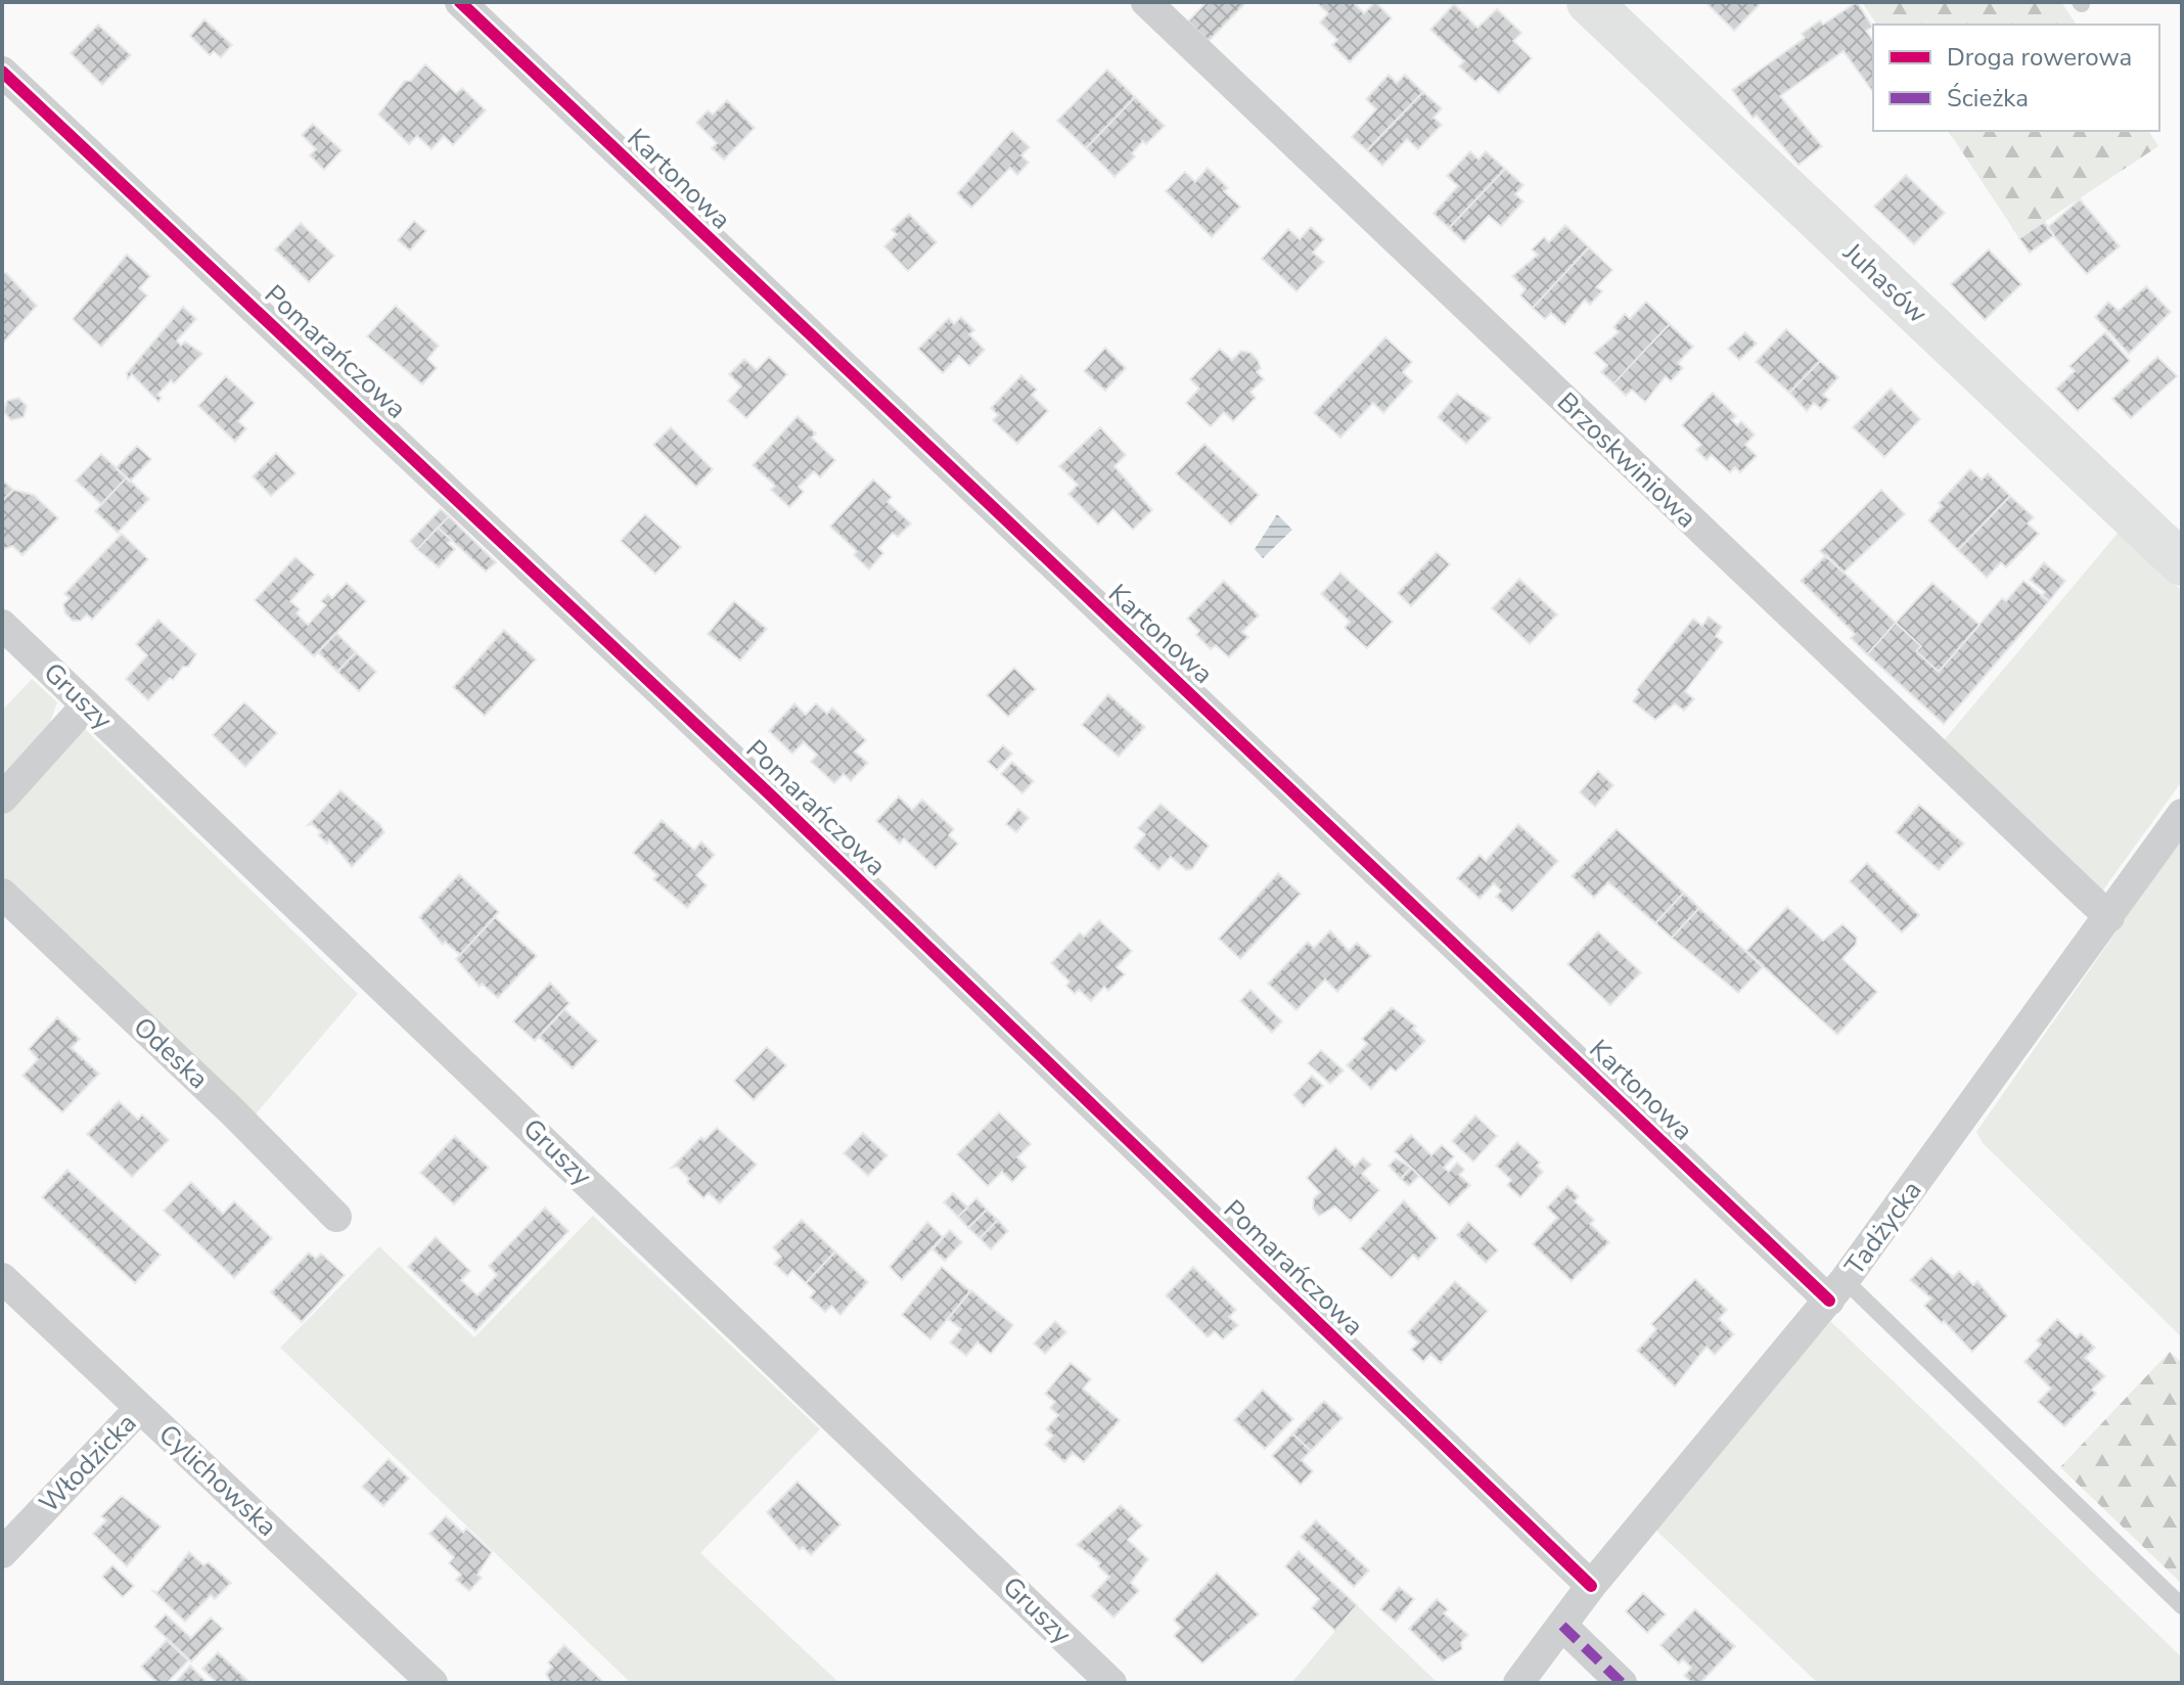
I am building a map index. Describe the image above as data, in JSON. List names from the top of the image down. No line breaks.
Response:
{"streets":{"street":["Kartonowa","Juhasów","Pomarańczowa","Brzoskwiniowa","Gruszy","Odeska","Tadżycka","Włodzicka","Cylichowska"]},"crossings":[["Kartonowa","Tadżycka"],["Pomarańczowa","Tadżycka"],["Brzoskwiniowa","Tadżycka"],["Włodzicka","Cylichowska"]],"legend":["Droga rowerowa","Ścieżka"]}
